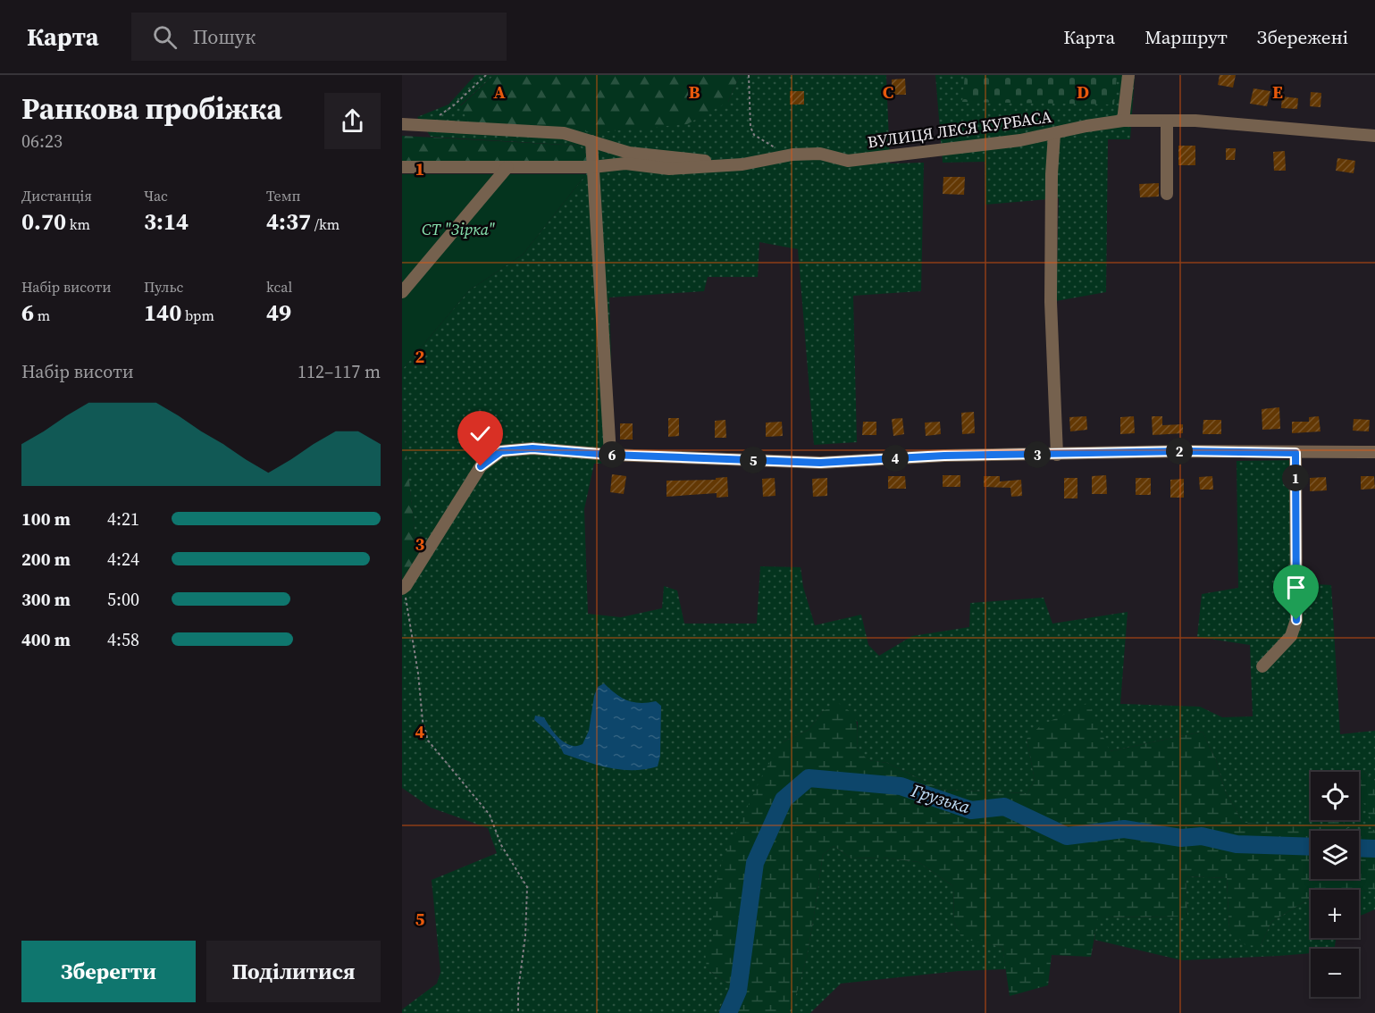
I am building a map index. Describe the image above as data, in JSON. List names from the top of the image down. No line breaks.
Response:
{"streets":{"street":["ВУЛИЦЯ ЛЕСЯ КУРБАСА"]},"water":["Грузька"],"parks":["СТ \"Зірка\""],"page":{"header":"Карта","search":"Пошук","nav":["Карта","Маршрут","Збережені"],"heading":["Ранкова пробіжка","06:23"],"stats":[["Дистанція","0.70 km"],["Час","3:14"],["Темп","4:37 /km"],["Набір висоти","6 m"],["Пульс","140 bpm"],["kcal","49"]],"chart":["Набір висоти","112–117 m"],"pins":["2","3","6","4","5","1"],"list":[{"name":"100 m","note":"4:21"},{"name":"200 m","note":"4:24"},{"name":"300 m","note":"5:00"},{"name":"400 m","note":"4:58"}],"map_buttons":["+","−"],"buttons":["Зберегти","Поділитися"]},"grid":{"columns":["A","B","C","D","E"],"rows":["1","2","3","4","5"]}}
